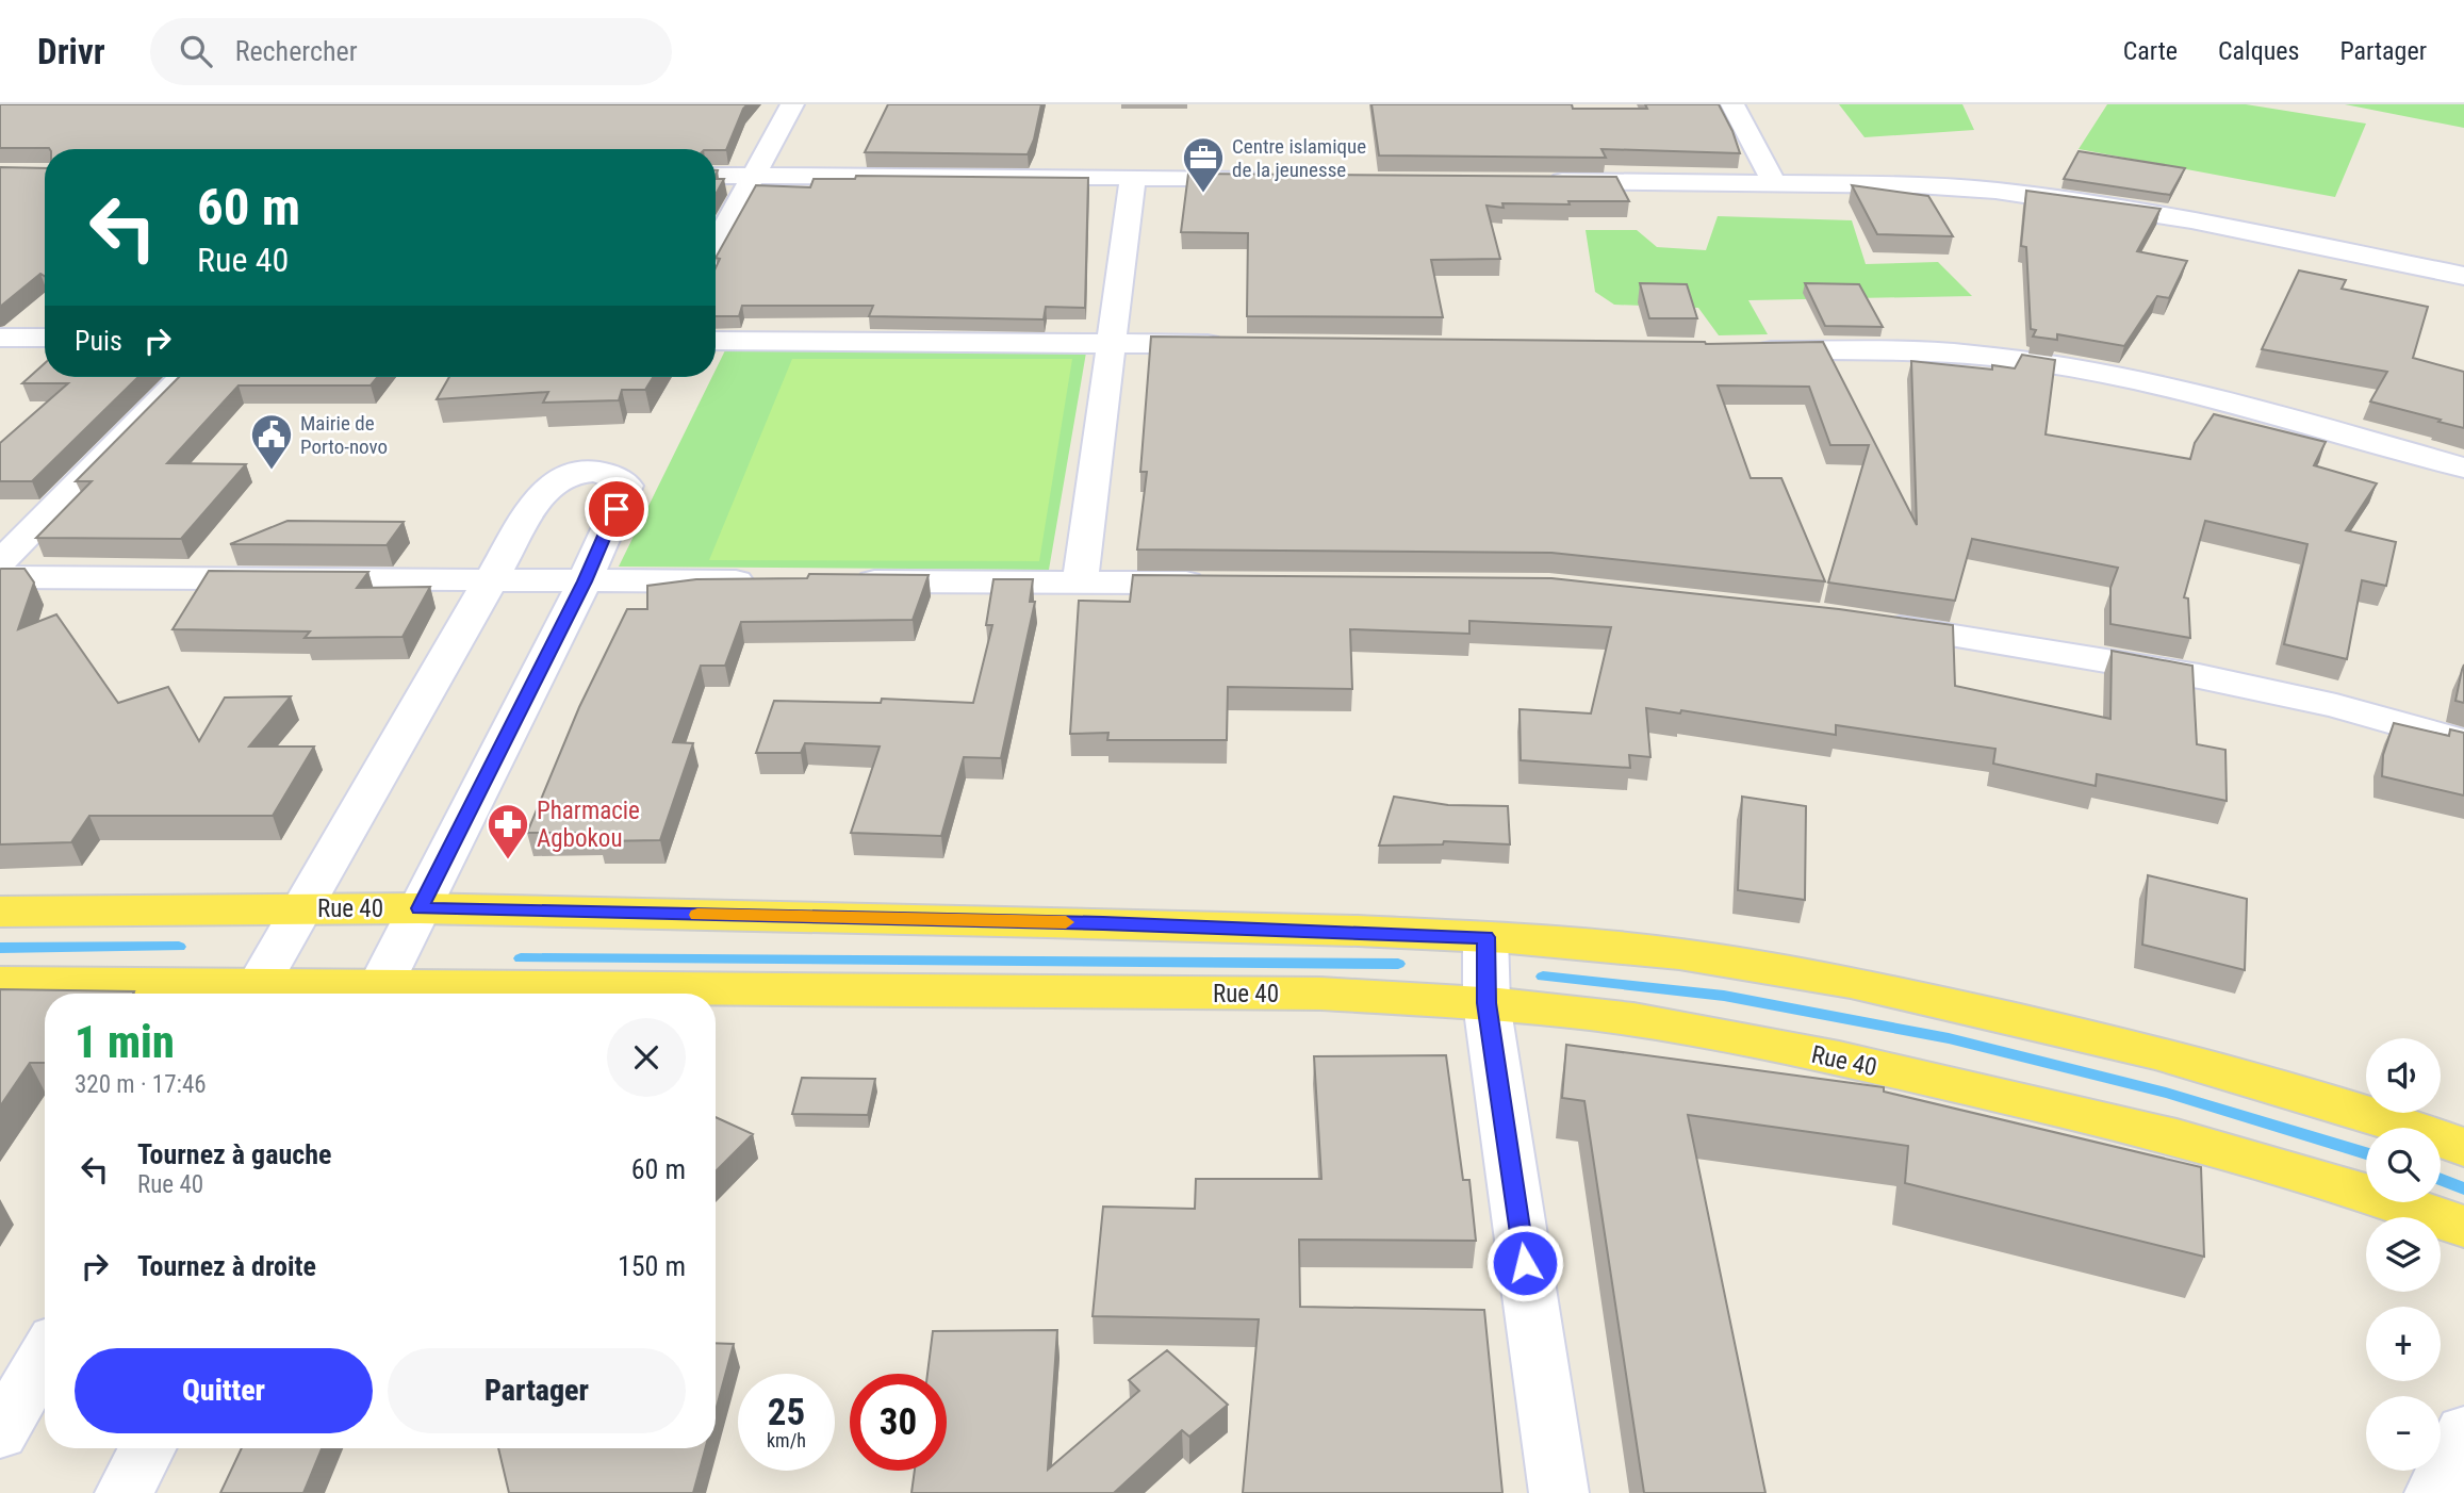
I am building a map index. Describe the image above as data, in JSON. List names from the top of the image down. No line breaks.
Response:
{"streets":{"main road":["Rue 40"]},"places":{"office":["Centre islamique de la jeunesse"],"public building":["Mairie de Porto-novo"],"pharmacy":["Pharmacie Agbokou"]},"page":{"header":"Drivr","search":"Rechercher","nav":["Carte","Calques","Partager"],"turn":["60 m","Rue 40"],"then":"Puis","heading":["1 min","320 m · 17:46"],"map_buttons":["+","−"],"list":[{"name":"Tournez à gauche","note":"Rue 40","value":"60 m"},{"name":"Tournez à droite","value":"150 m"}],"buttons":["Quitter","Partager"],"speed":"25 km/h","limit":"30"}}
